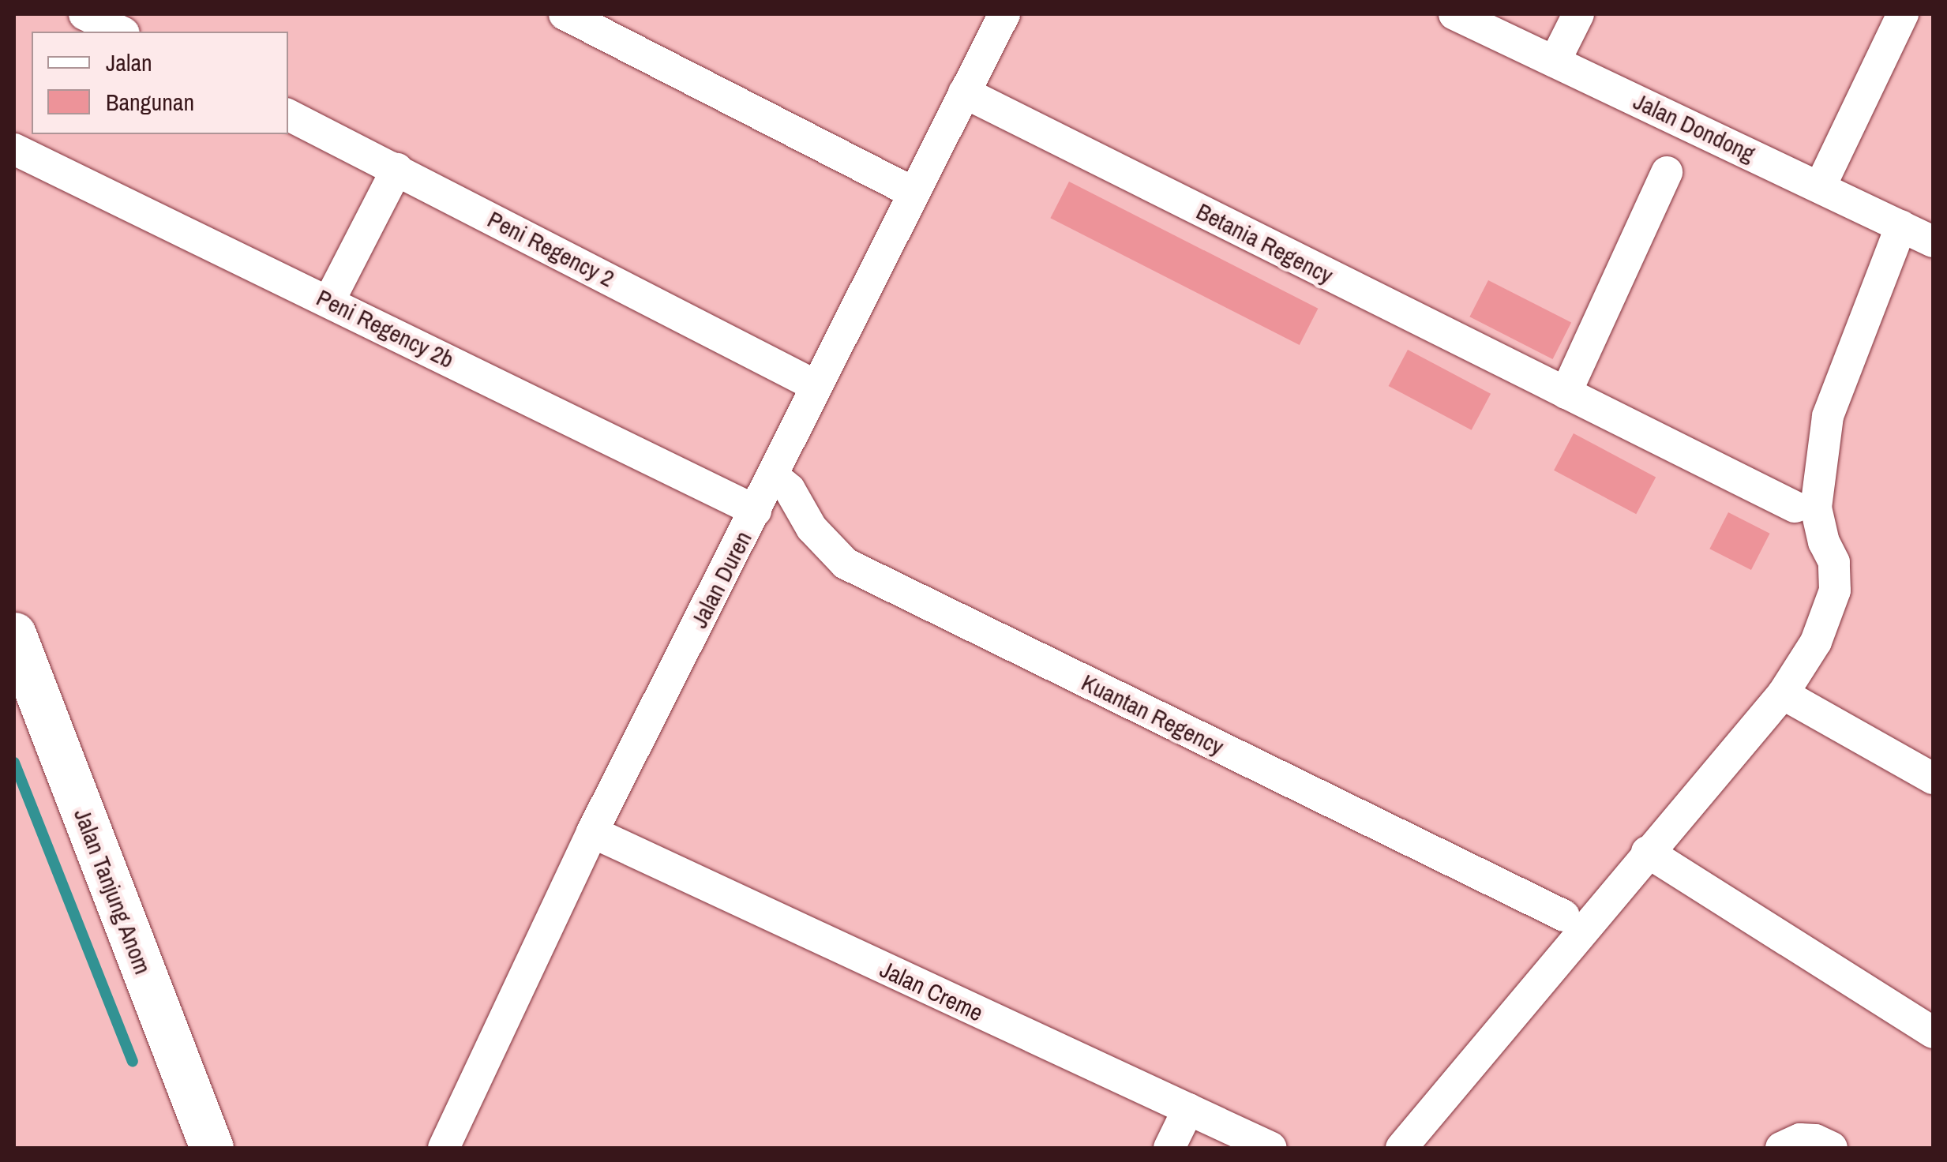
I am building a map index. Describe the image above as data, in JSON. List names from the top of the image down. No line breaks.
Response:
{"streets":{"main road":["Jalan Tanjung Anom"],"street":["Jalan Dondong","Betania Regency","Peni Regency 2","Peni Regency 2b","Jalan Duren","Kuantan Regency","Jalan Creme"]},"crossings":[["Betania Regency","Jalan Duren"],["Peni Regency 2","Jalan Duren"],["Peni Regency 2b","Jalan Duren"],["Jalan Duren","Kuantan Regency"],["Jalan Duren","Jalan Creme"]],"legend":["Jalan","Bangunan"]}
